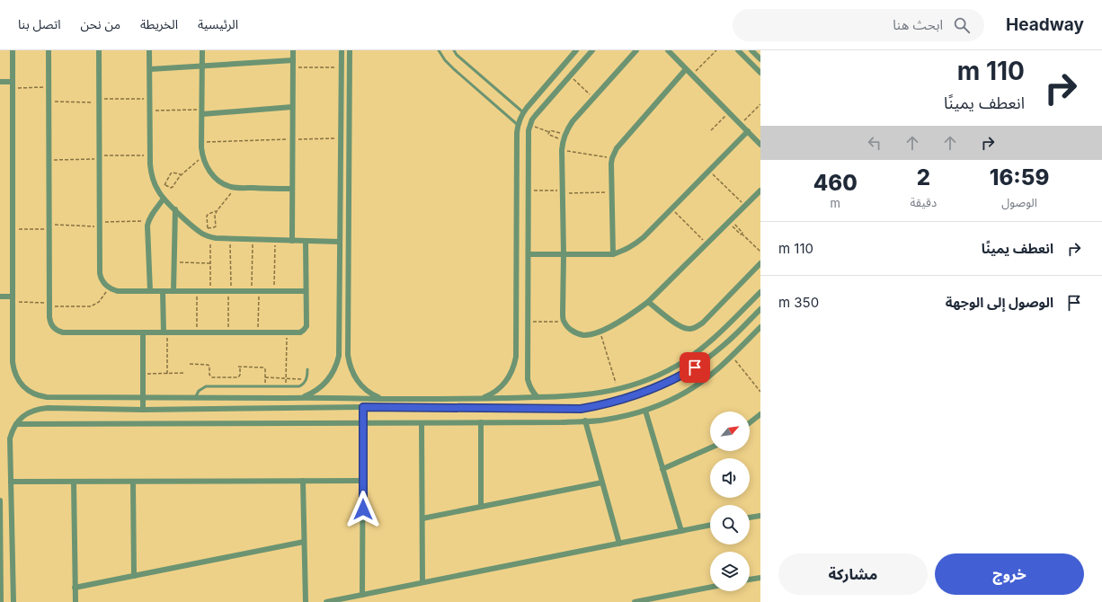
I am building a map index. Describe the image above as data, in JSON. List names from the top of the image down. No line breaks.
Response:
{"north":"top right","page":{"header":"Headway","search":"ابحث هنا","nav":["الرئيسية","الخريطة","من نحن","اتصل بنا"],"turn":["110 m","انعطف يمينًا"],"eta":["16:59","الوصول","2","دقيقة","460","m"],"list":[{"name":"انعطف يمينًا","value":"110 m"},{"name":"الوصول إلى الوجهة","value":"350 m"}],"buttons":["خروج","مشاركة"]}}
